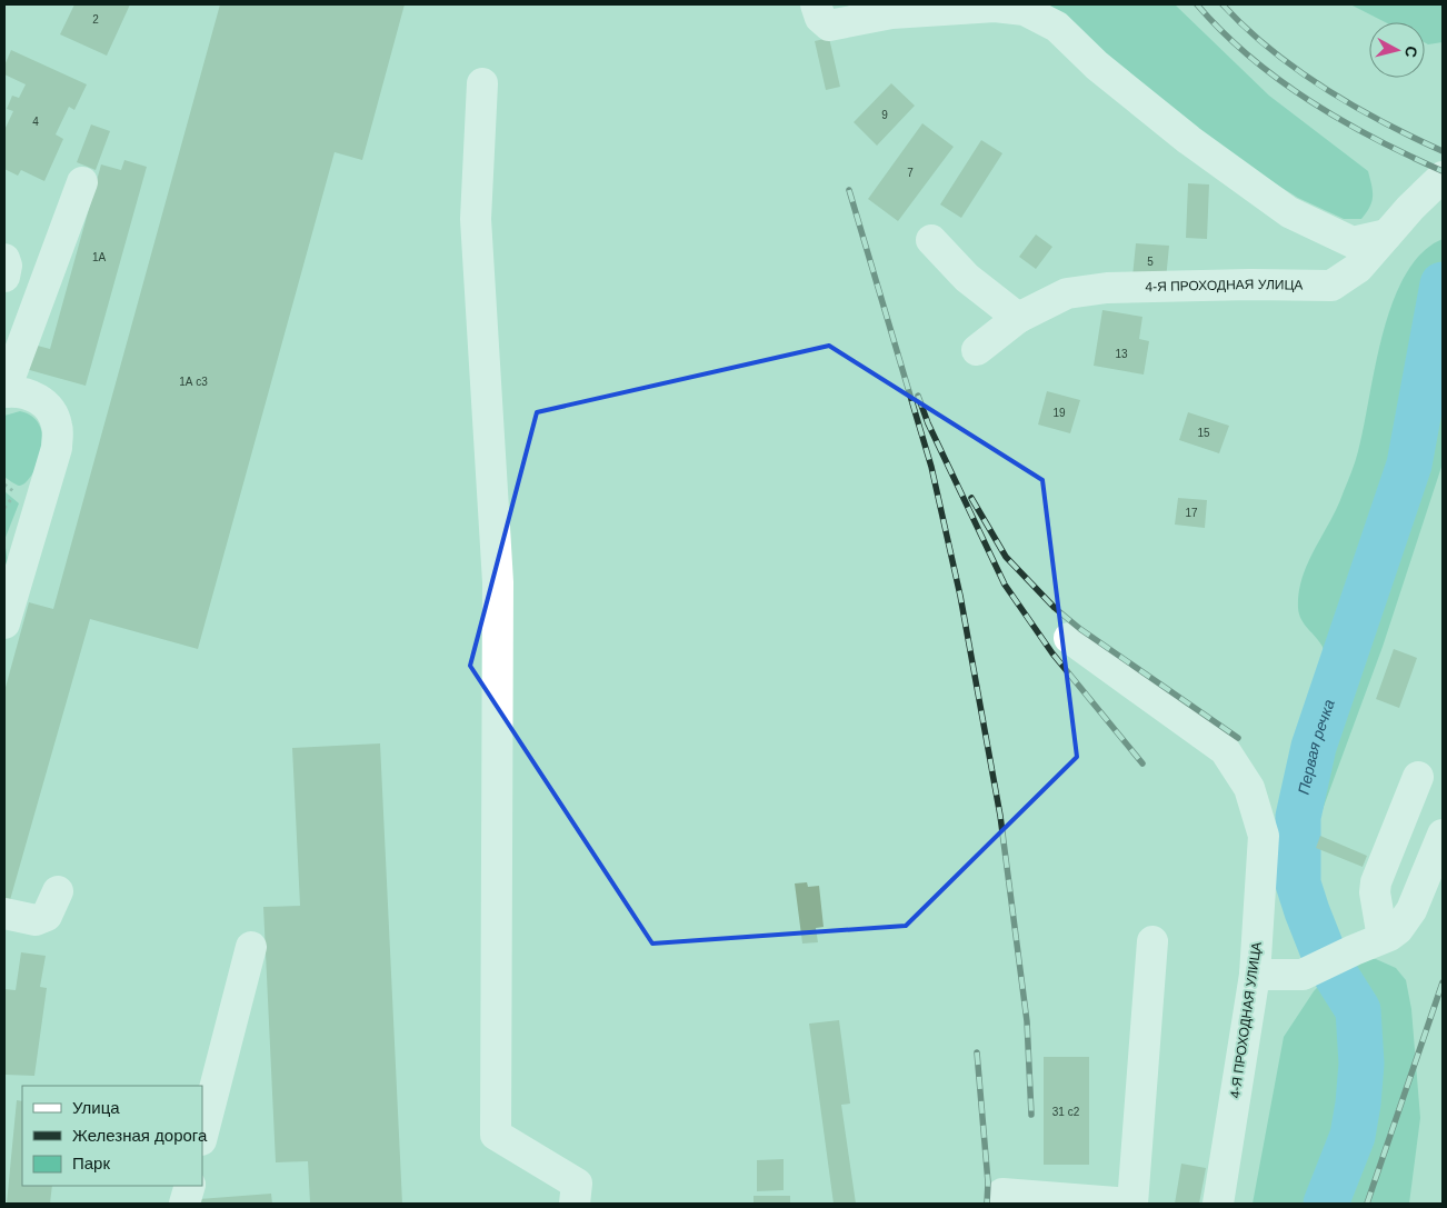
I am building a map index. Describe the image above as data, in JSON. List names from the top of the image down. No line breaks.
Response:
{"streets":{"street":["4-Я ПРОХОДНАЯ УЛИЦА"]},"water":["Первая речка"],"house_numbers":["2","9","4","7","1А","5","13","1А с3","19","15","17","31 с2"],"legend":["Улица","Железная дорога","Парк"],"north":"right"}
